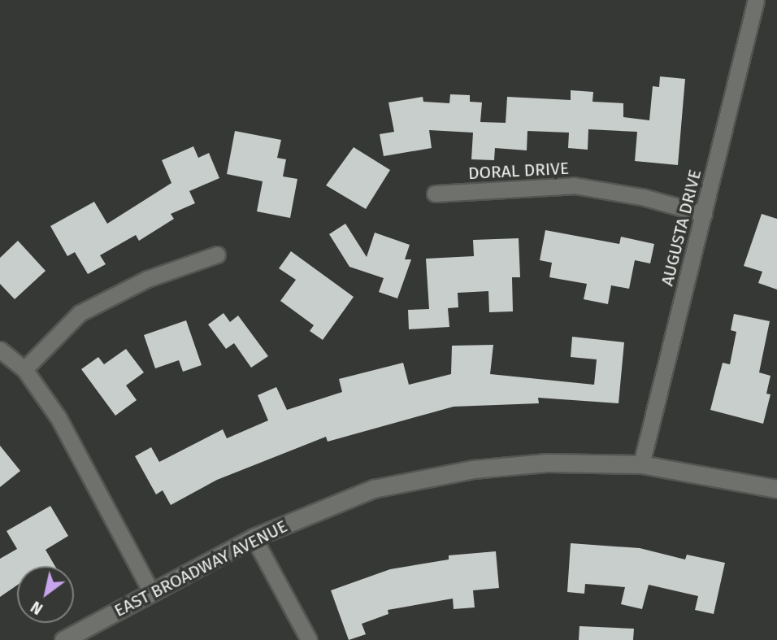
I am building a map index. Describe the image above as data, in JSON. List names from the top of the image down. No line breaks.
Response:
{"streets":{"street":["DORAL DRIVE","AUGUSTA DRIVE","EAST BROADWAY AVENUE"]},"crossings":[["DORAL DRIVE","AUGUSTA DRIVE"],["AUGUSTA DRIVE","EAST BROADWAY AVENUE"]],"north":"bottom left"}
